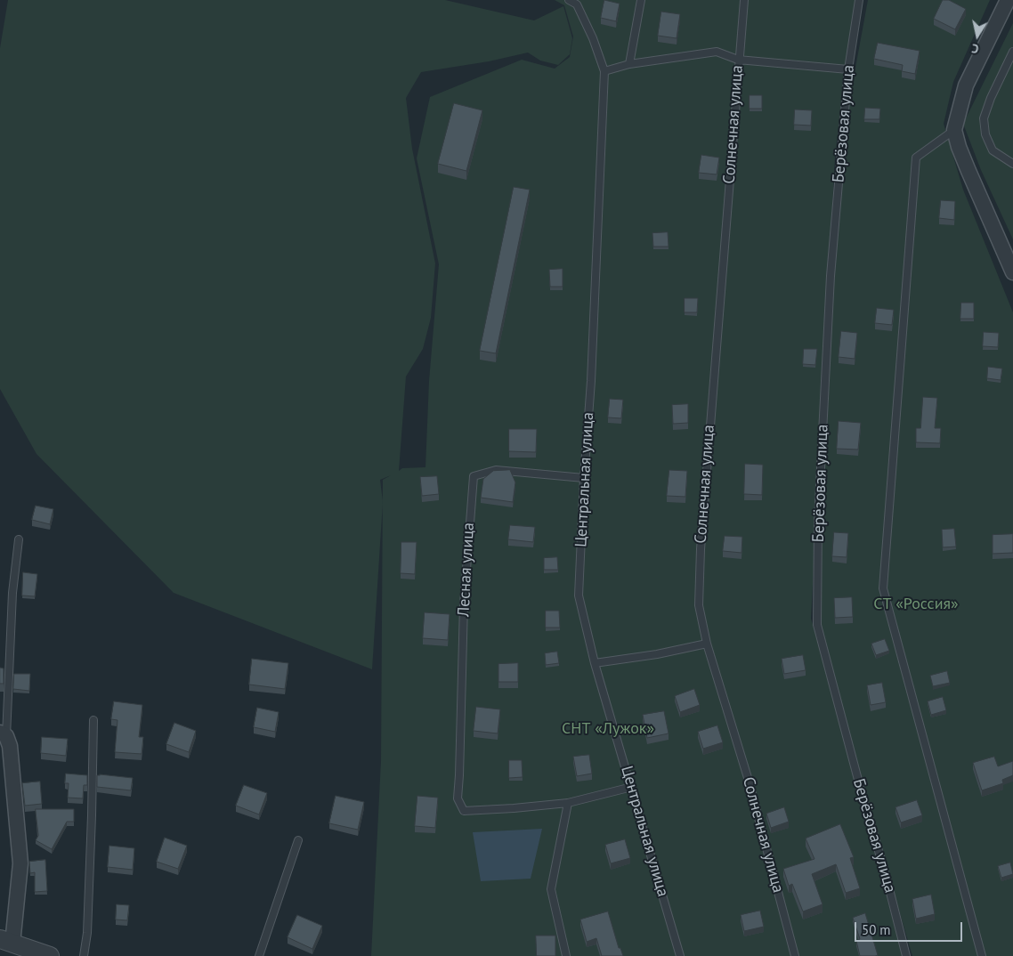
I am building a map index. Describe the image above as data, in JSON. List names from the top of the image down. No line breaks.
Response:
{"streets":{"lane":["Берёзовая улица","Солнечная улица","Центральная улица","Лесная улица"]},"crossings":[["Центральная улица","Лесная улица"]],"parks":["СТ «Россия»","СНТ «Лужок»"],"scale_bar":"50 m","north":"bottom"}
